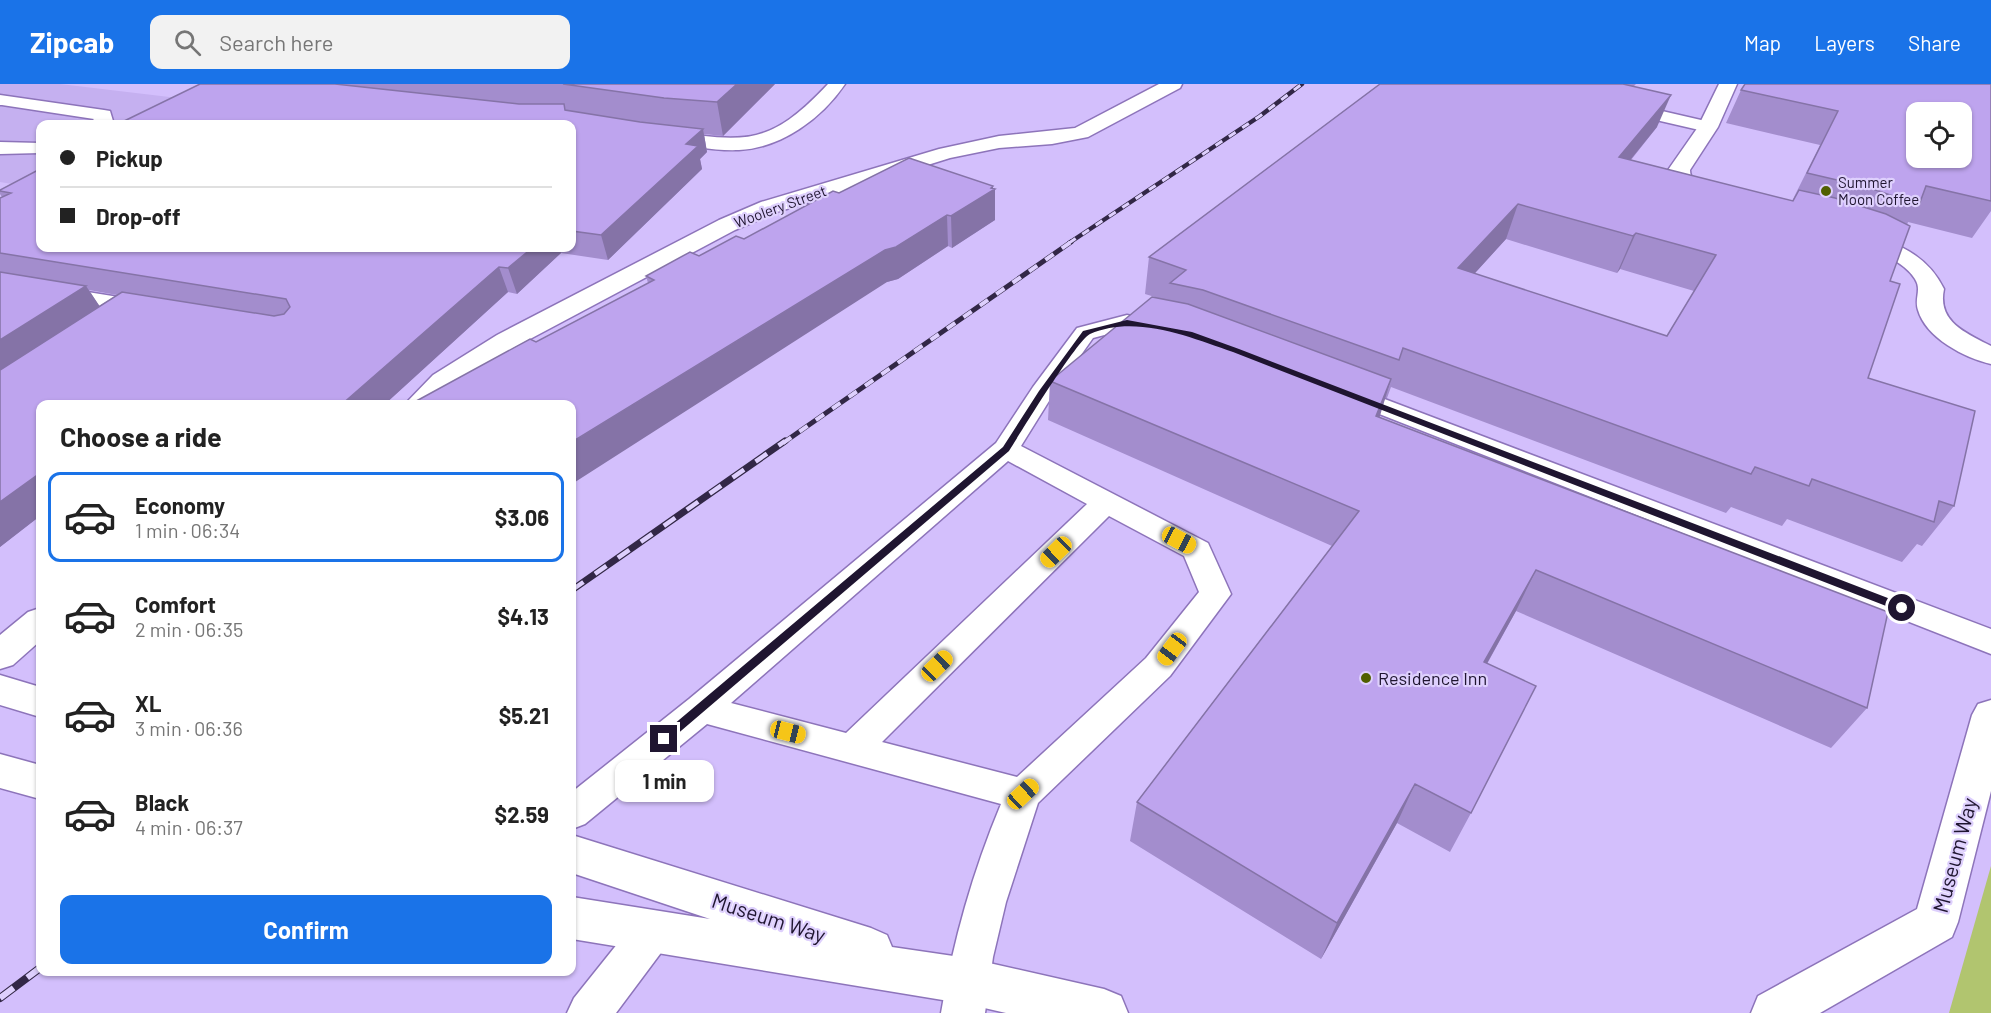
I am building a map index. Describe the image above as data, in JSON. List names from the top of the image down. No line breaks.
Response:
{"streets":{"street":["Woolery Street","Museum Way"]},"places":["Summer Moon Coffee","Residence Inn"],"page":{"header":"Zipcab","search":"Search here","nav":["Map","Layers","Share"],"banner":["Pickup","Drop-off"],"heading":"Choose a ride","list":[{"name":"Economy","note":"1 min · 06:34","value":"$3.06"},{"name":"Comfort","note":"2 min · 06:35","value":"$4.13"},{"name":"XL","note":"3 min · 06:36","value":"$5.21"},{"name":"Black","note":"4 min · 06:37","value":"$2.59"}],"bubble":"1 min","buttons":"Confirm"}}
